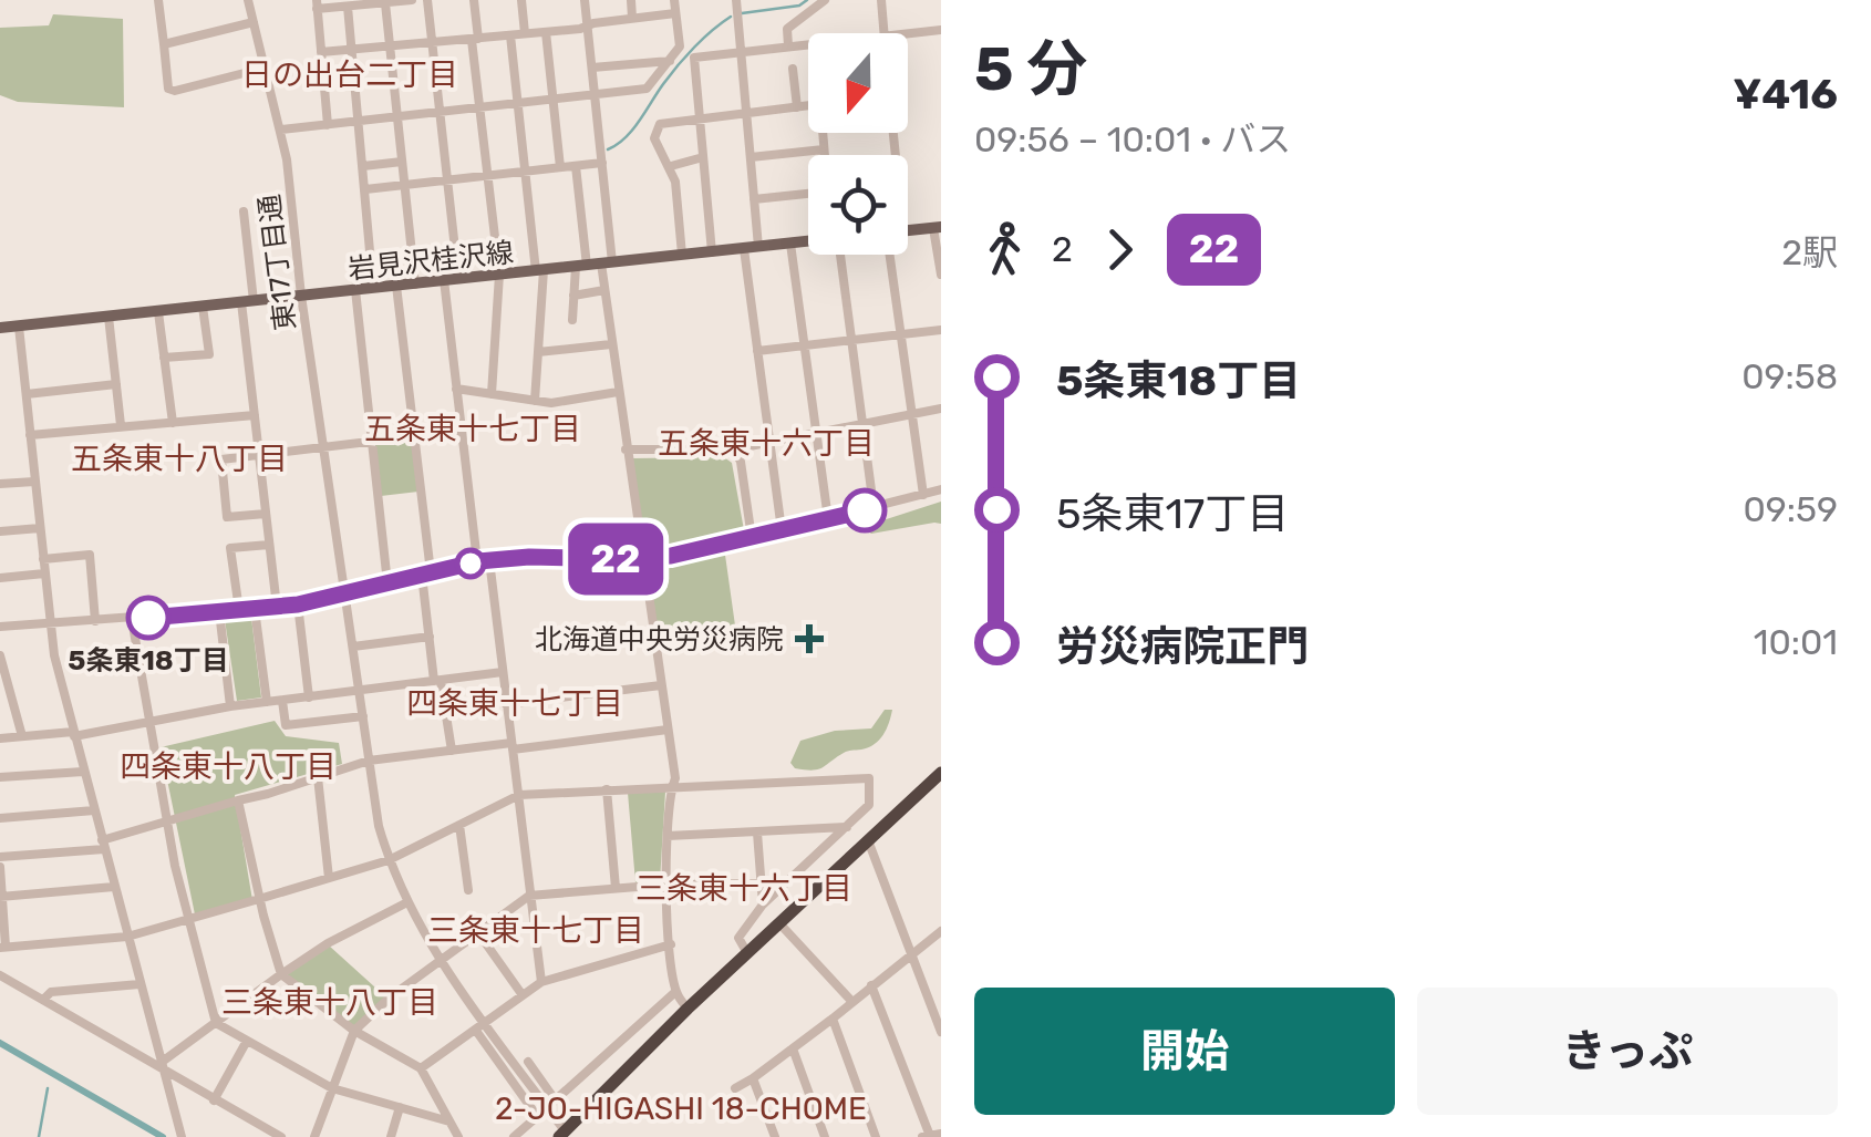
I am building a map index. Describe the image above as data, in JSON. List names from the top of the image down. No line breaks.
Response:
{"streets":{"main road":["岩見沢桂沢線"],"street":["東17丁目通"]},"crossings":[["岩見沢桂沢線","東17丁目通"]],"districts":["日の出台二丁目","五条東十七丁目","五条東十六丁目","五条東十八丁目","四条東十七丁目","四条東十八丁目","三条東十六丁目","三条東十七丁目","三条東十八丁目","2-JO-HIGASHI 18-CHOME"],"places":{"other":["5条東18丁目"],"health":["北海道中央労災病院"]},"lines":["bus line 22"],"north":"bottom","page":{"on_map":"22","heading":["5 分","09:56 – 10:01 · バス","¥416"],"legs":["2","22","2駅"],"list":[{"name":"5条東18丁目","value":"09:58"},{"name":"5条東17丁目","value":"09:59"},{"name":"労災病院正門","value":"10:01"}],"buttons":["開始","きっぷ"]}}
